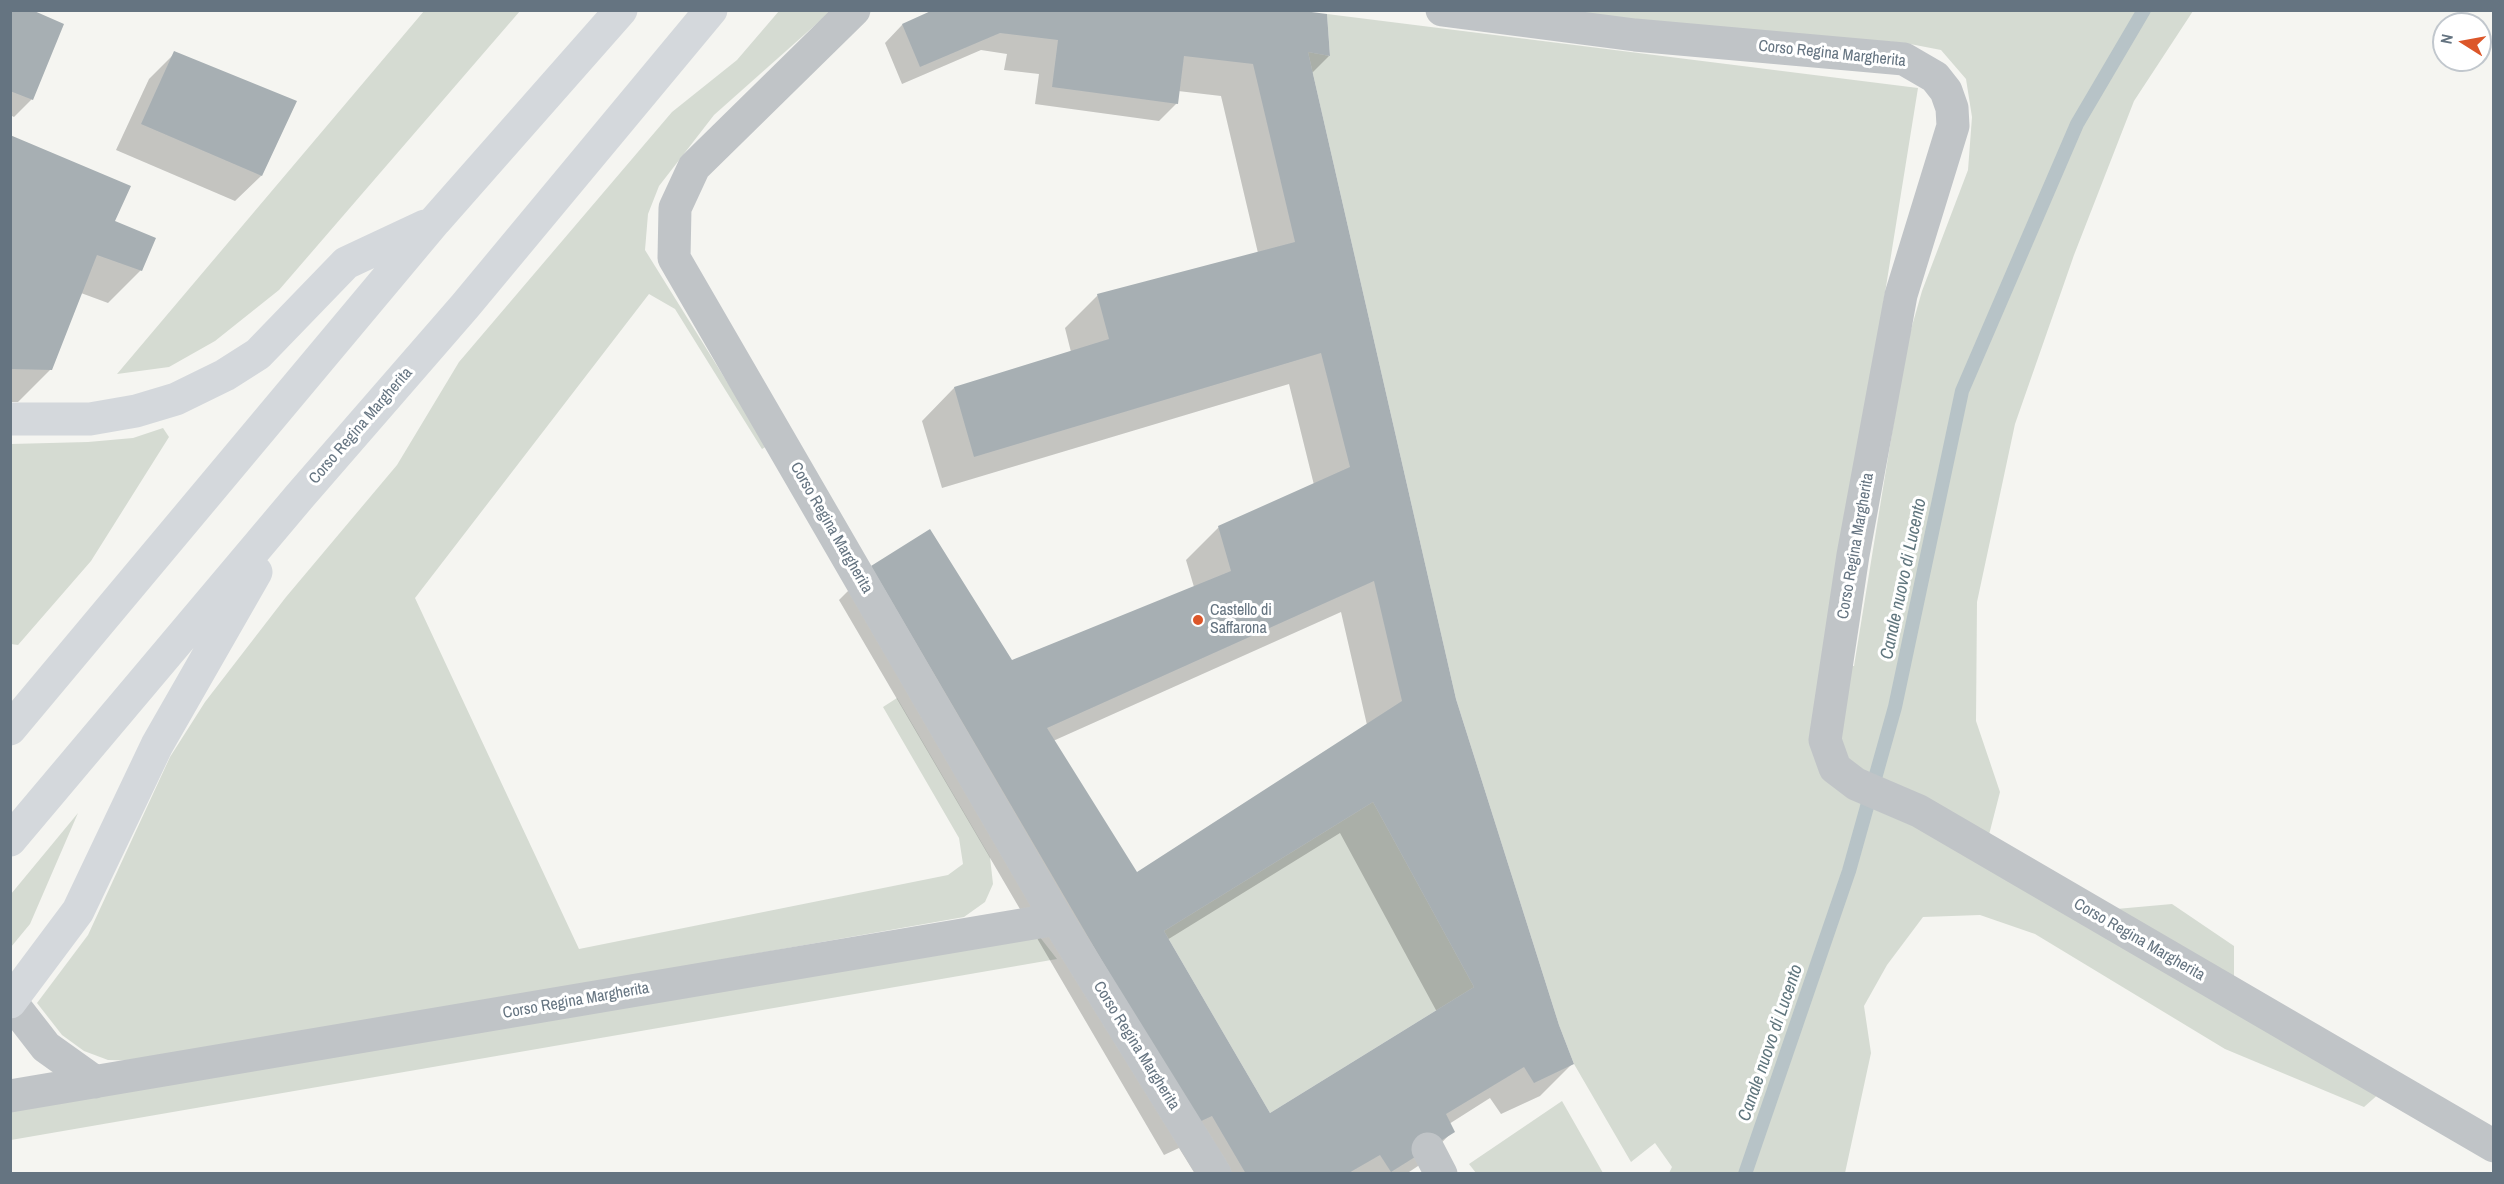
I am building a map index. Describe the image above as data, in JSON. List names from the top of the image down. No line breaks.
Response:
{"streets":{"main road":["Corso Regina Margherita"]},"water":["Canale nuovo di Lucento"],"places":["Castello di Saffarona"],"north":"left"}
